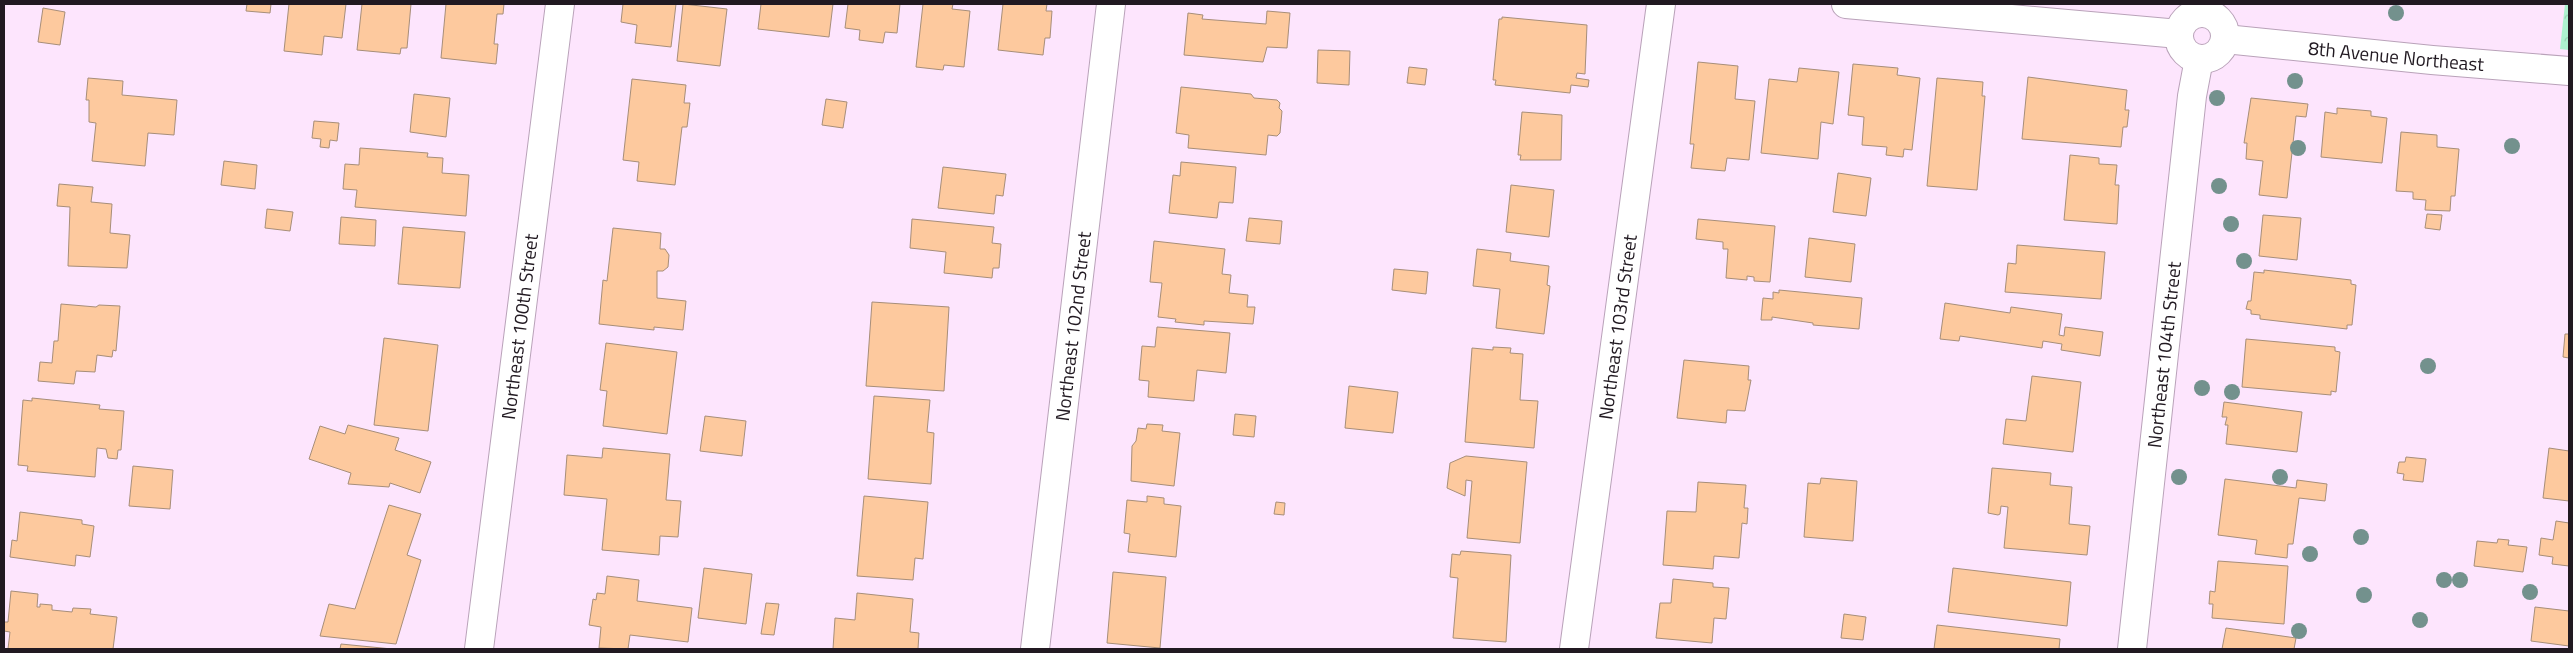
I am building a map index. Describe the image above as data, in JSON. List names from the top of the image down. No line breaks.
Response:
{"streets":{"street":["8th Avenue Northeast","Northeast 100th Street","Northeast 102nd Street","Northeast 103rd Street","Northeast 104th Street"]},"crossings":[["8th Avenue Northeast","Northeast 104th Street"]]}
